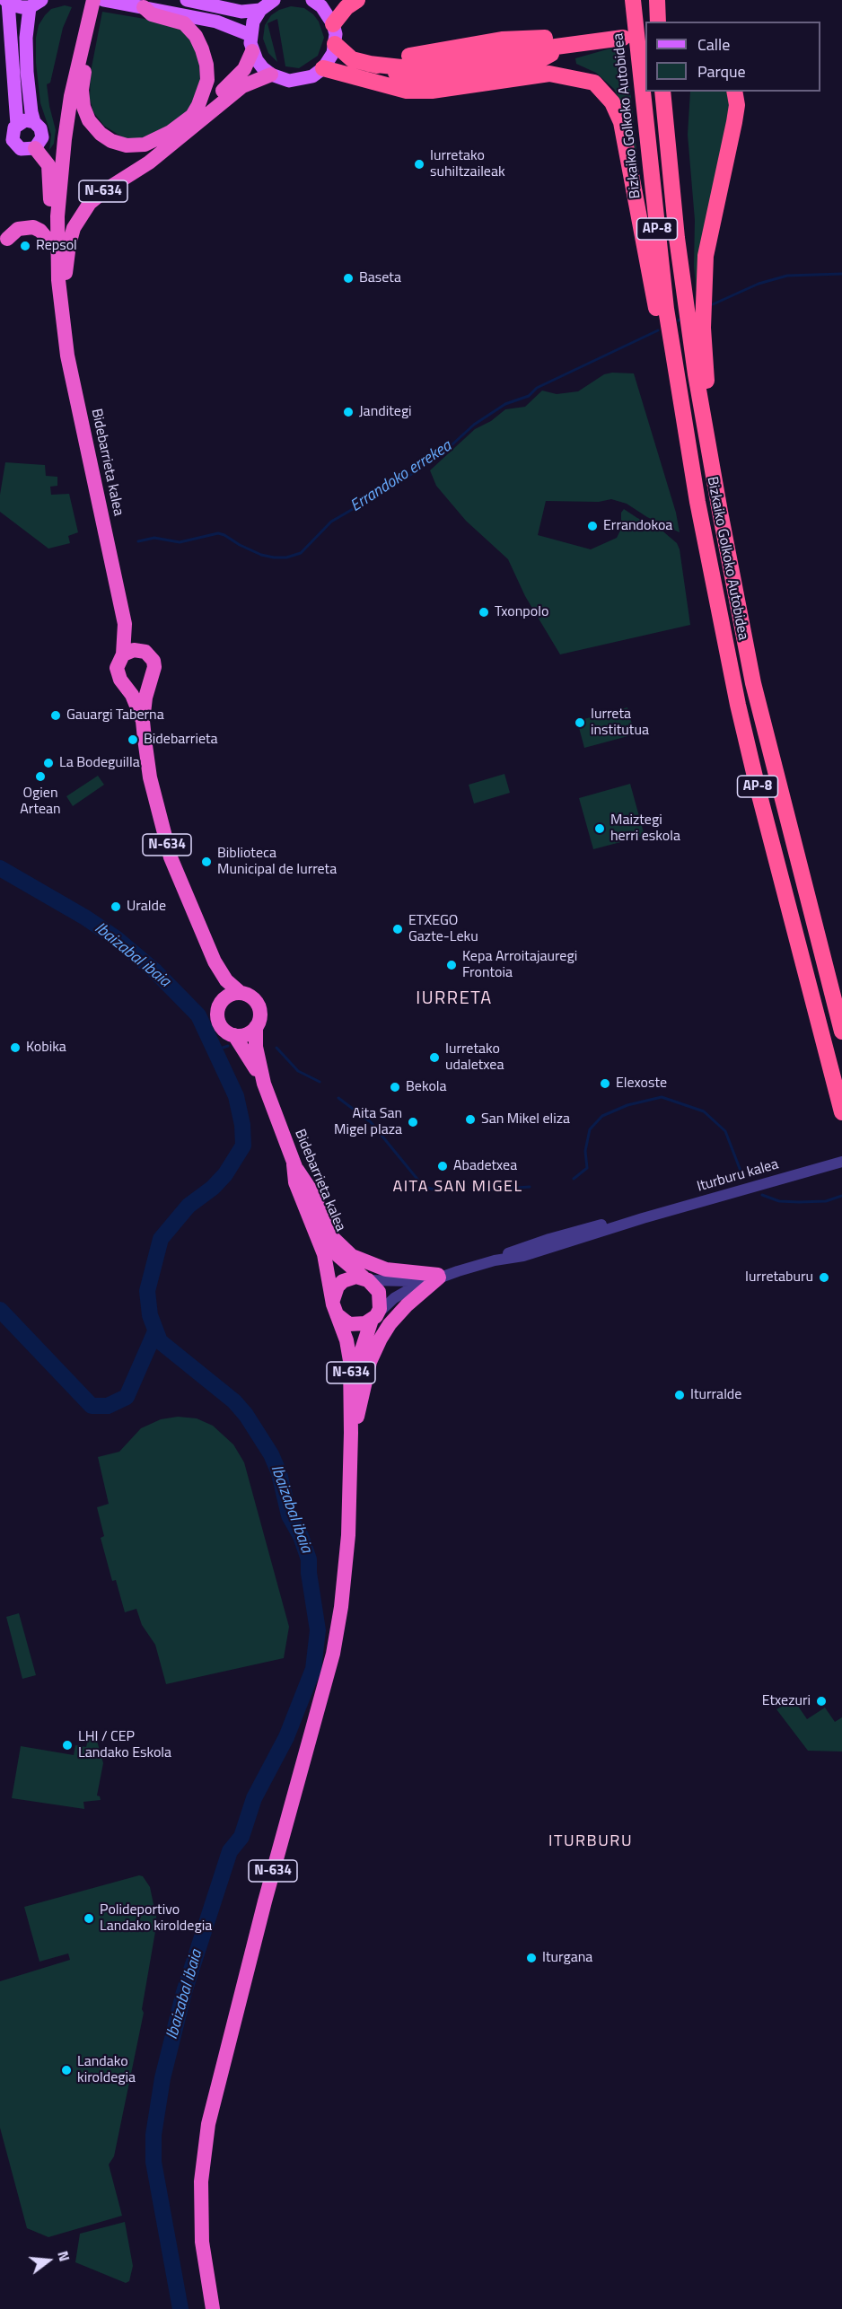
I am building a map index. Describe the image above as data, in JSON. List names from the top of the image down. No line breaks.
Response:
{"streets":{"highway":["Bizkaiko Golkoko Autobidea","N-634","AP-8","Bidebarrieta kalea"],"street":["Iturburu kalea"]},"crossings":[["N-634","Bidebarrieta kalea"]],"districts":["IURRETA","AITA SAN MIGEL","ITURBURU"],"water":["Errandoko errekea","Ibaizabal ibaia"],"places":["Iurretako suhiltzaileak","Repsol","Baseta","Janditegi","Errandokoa","Txonpolo","Gauargi Taberna","Iurreta institutua","Bidebarrieta","La Bodeguilla","Ogien Artean","Maiztegi herri eskola","Biblioteca Municipal de Iurreta","Uralde","ETXEGO Gazte-Leku","Kepa Arroitajauregi Frontoia","Kobika","Iurretako udaletxea","Elexoste","Bekola","San Mikel eliza","Aita San Migel plaza","Abadetxea","Iurretaburu","Iturralde","Etxezuri","LHI / CEP Landako Eskola","Polideportivo Landako kiroldegia","Iturgana","Landako kiroldegia"],"legend":["Calle","Parque"],"north":"right"}
